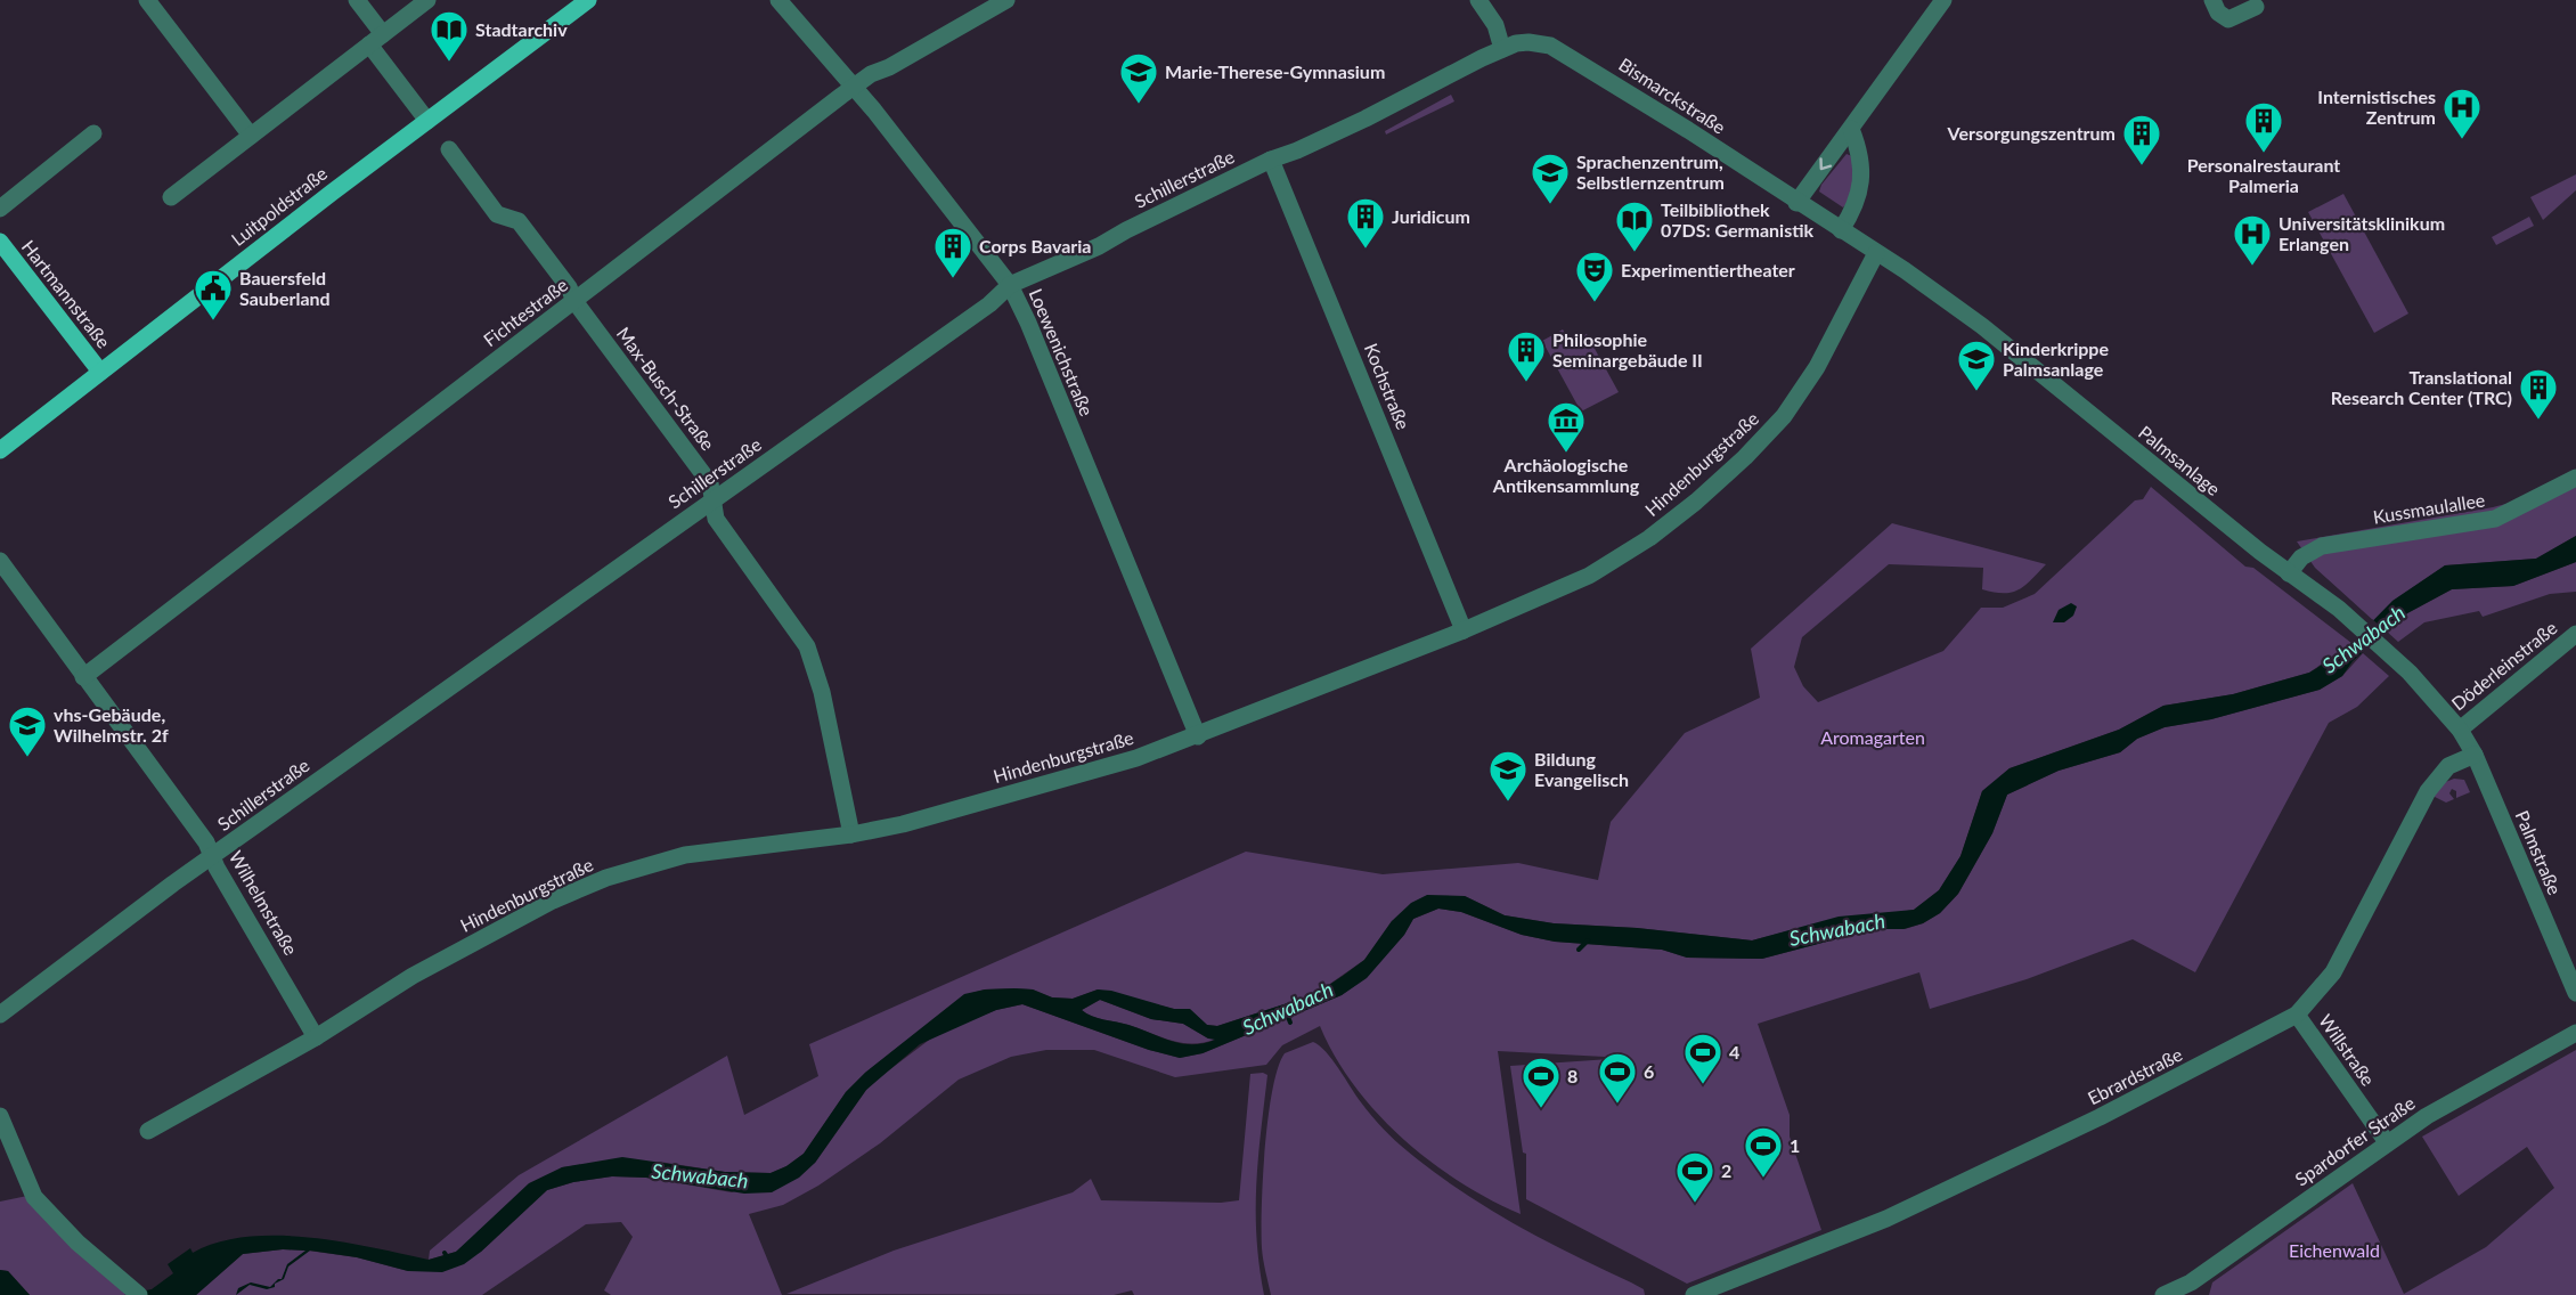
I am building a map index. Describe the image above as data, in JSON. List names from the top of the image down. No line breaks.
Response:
{"streets":{"main road":["Luitpoldstraße","Hartmannstraße"],"street":["Bismarckstraße","Schillerstraße","Fichtestraße","Loewenichstraße","Kochstraße","Max-Busch-Straße","Palmsanlage","Hindenburgstraße","Kussmaulallee","Döderleinstraße","Palmstraße","Wilhelmstraße","Willstraße","Ebrardstraße","Spardorfer Straße"]},"crossings":[["Bismarckstraße","Schillerstraße"],["Bismarckstraße","Palmsanlage"],["Schillerstraße","Loewenichstraße"],["Schillerstraße","Kochstraße"],["Schillerstraße","Max-Busch-Straße"],["Schillerstraße","Wilhelmstraße"],["Luitpoldstraße","Hartmannstraße"],["Fichtestraße","Loewenichstraße"],["Fichtestraße","Max-Busch-Straße"],["Fichtestraße","Wilhelmstraße"],["Loewenichstraße","Hindenburgstraße"],["Kochstraße","Hindenburgstraße"],["Max-Busch-Straße","Hindenburgstraße"],["Palmsanlage","Hindenburgstraße"],["Palmsanlage","Kussmaulallee"],["Palmsanlage","Döderleinstraße"],["Palmsanlage","Palmstraße"],["Hindenburgstraße","Wilhelmstraße"],["Döderleinstraße","Palmstraße"],["Palmstraße","Ebrardstraße"],["Willstraße","Ebrardstraße"],["Willstraße","Spardorfer Straße"]],"water":["Schwabach"],"parks":["Aromagarten","Eichenwald"],"places":{"library":["Stadtarchiv","Teilbibliothek 07DS: Germanistik"],"school or university":["Marie-Therese-Gymnasium","Sprachenzentrum, Selbstlernzentrum","Kinderkrippe Palmsanlage","vhs-Gebäude, Wilhelmstr. 2f","Bildung Evangelisch"],"hospital":["Internistisches Zentrum","Universitätsklinikum Erlangen"],"building":["Personalrestaurant Palmeria","Versorgungszentrum","Juridicum","Corps Bavaria","Philosophie Seminargebäude II","Translational Research Center (TRC)"],"theatre":["Experimentiertheater"],"public building":["Bauersfeld Sauberland"],"museum":["Archäologische Antikensammlung"],"sports":["4","6","8","1","2"]}}
